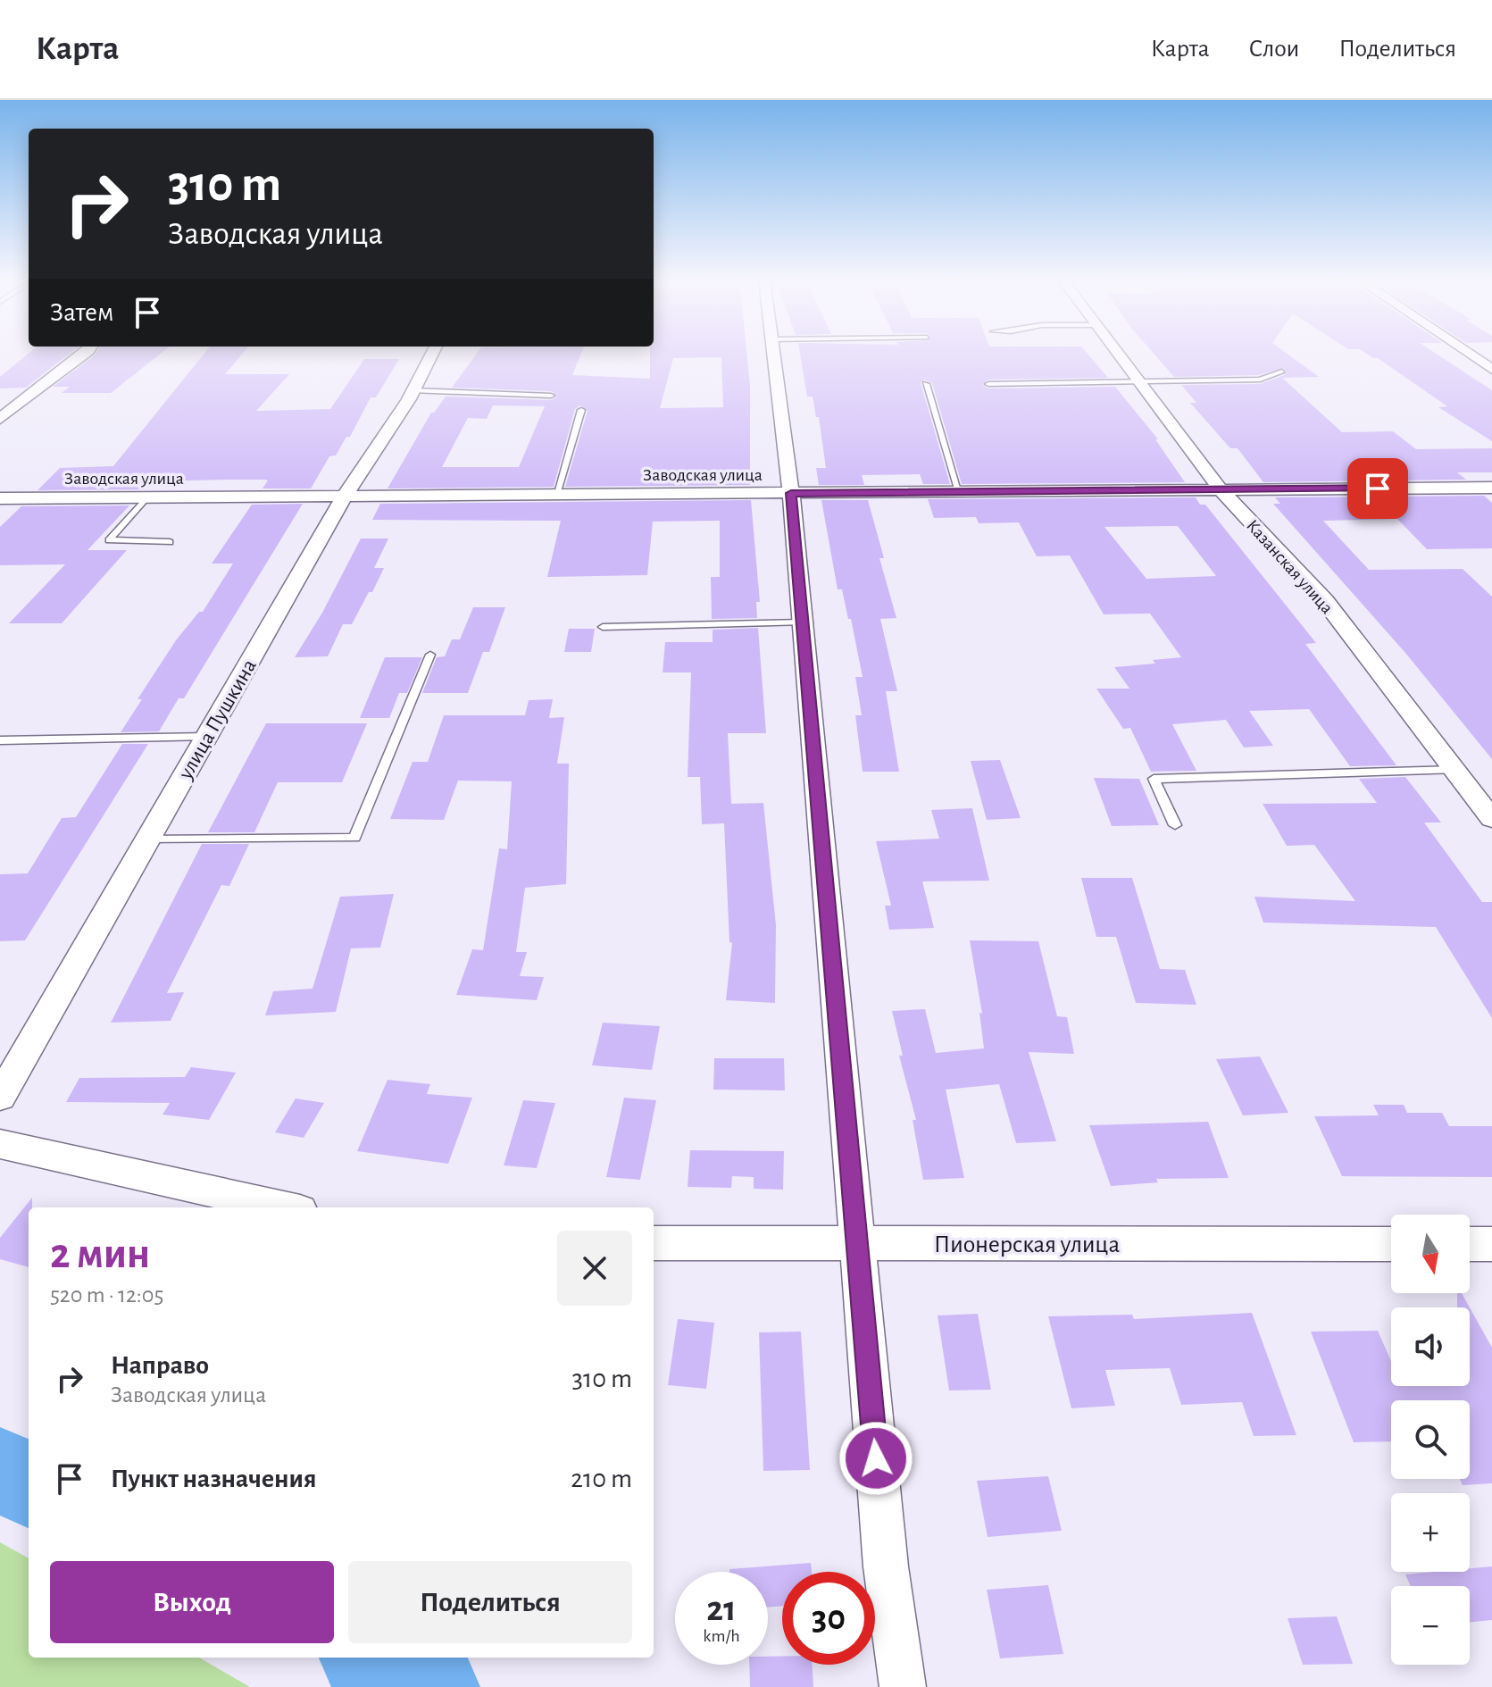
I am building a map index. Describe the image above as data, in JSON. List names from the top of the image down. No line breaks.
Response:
{"streets":{"street":["Заводская улица","Казанская улица","улица Пушкина","Пионерская улица"]},"crossings":[["Заводская улица","Казанская улица"],["Заводская улица","улица Пушкина"]],"north":"bottom","page":{"header":"Карта","nav":["Карта","Слои","Поделиться"],"turn":["310 m","Заводская улица"],"then":"Затем","heading":["2 мин","520 m · 12:05"],"map_buttons":["+","−"],"list":[{"name":"Направо","note":"Заводская улица","value":"310 m"},{"name":"Пункт назначения","value":"210 m"}],"buttons":["Выход","Поделиться"],"speed":"21 km/h","limit":"30"}}
